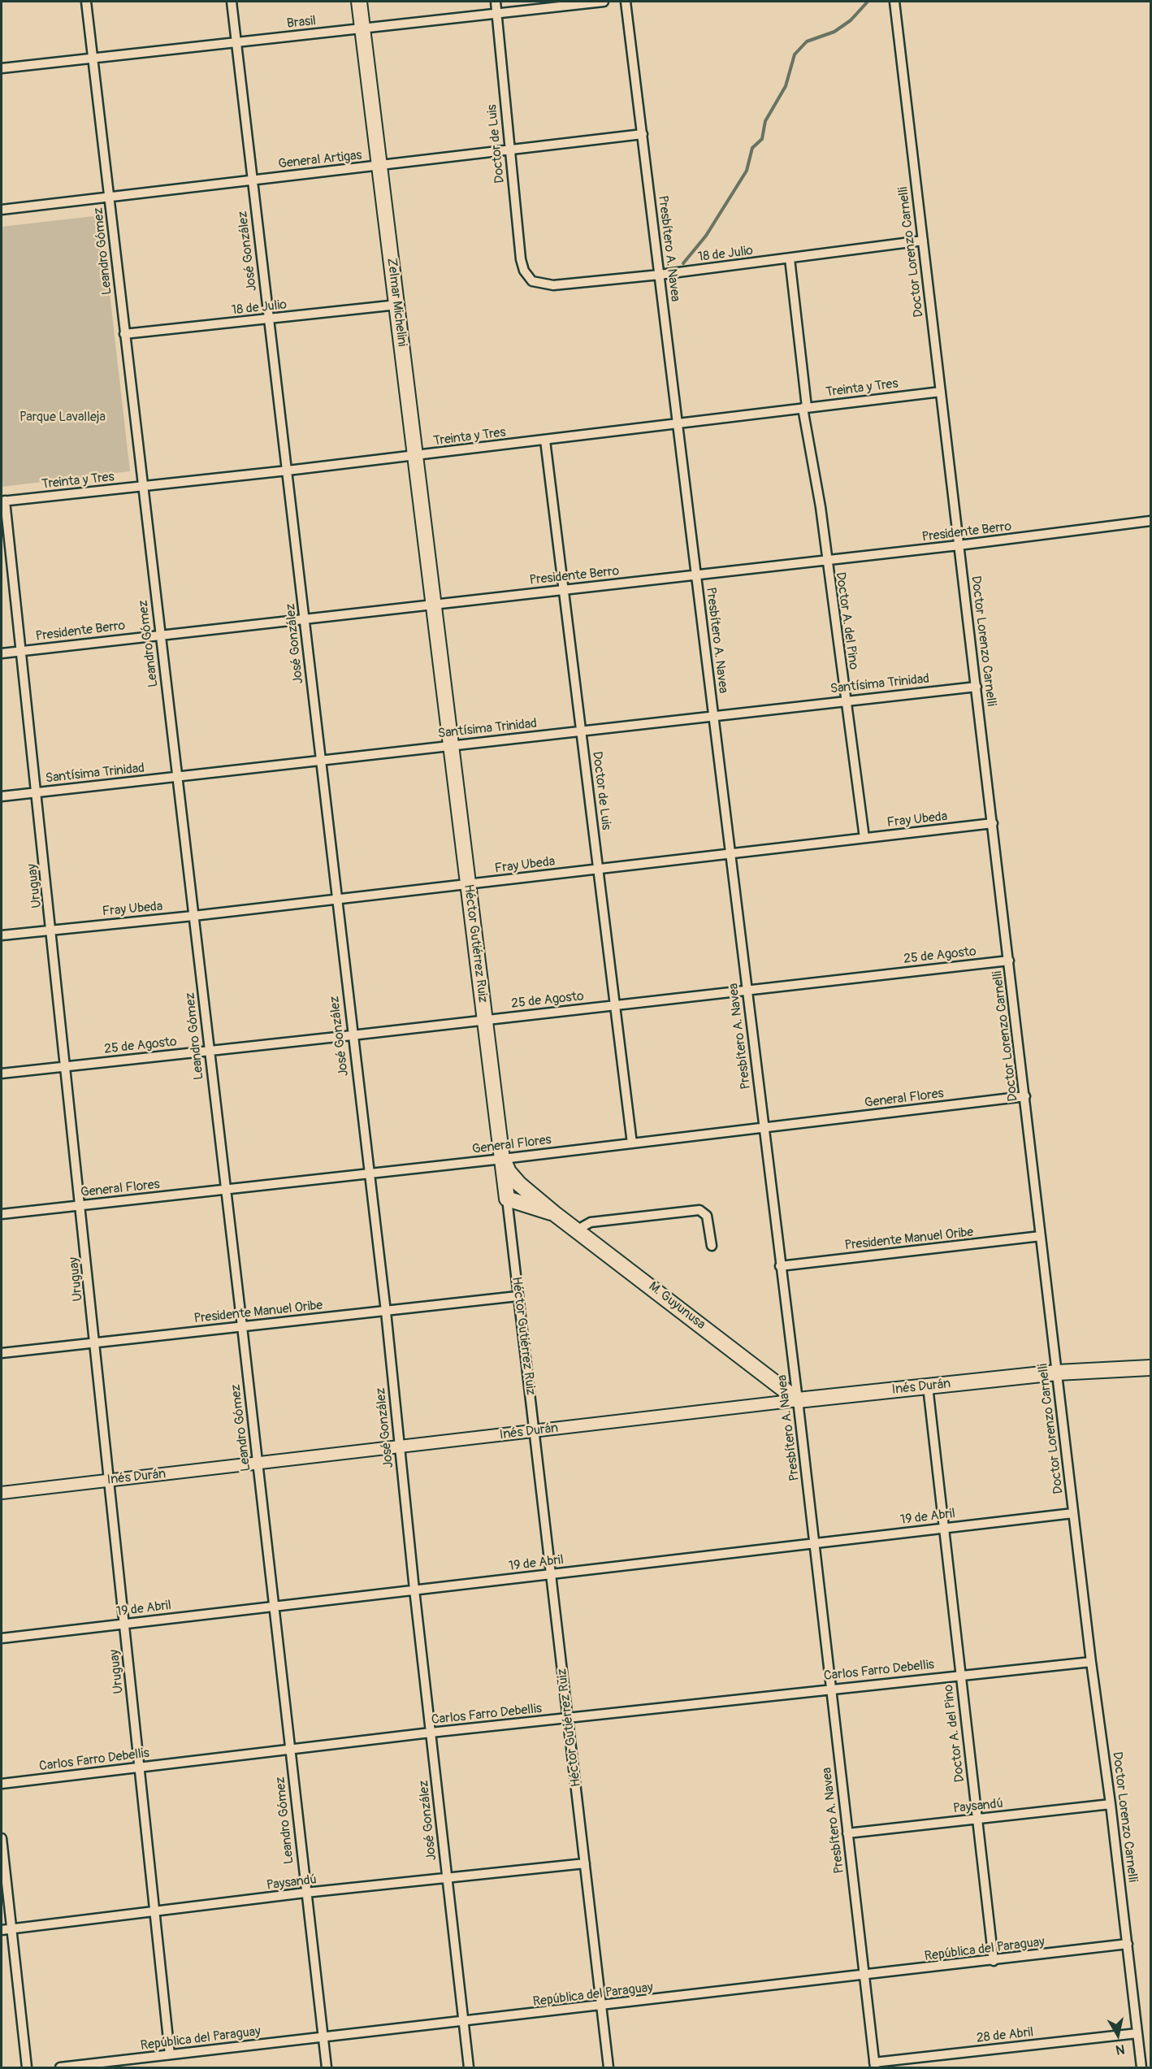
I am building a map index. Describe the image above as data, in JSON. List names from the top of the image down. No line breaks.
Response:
{"streets":{"highway":["Zelmar Michelini","Héctor Gutiérrez Ruiz","M. Guyunusa","Inés Durán"],"street":["Brasil","Doctor de Luis","General Artigas","Presbítero A. Navea","Leandro Gómez","José González","Doctor Lorenzo Carnelli","18 de Julio","Treinta y Tres","Presidente Berro","Doctor A. del Pino","Santísima Trinidad","Fray Ubeda","Uruguay","25 de Agosto","General Flores","Presidente Manuel Oribe","19 de Abril","Carlos Farro Debellis","Paysandú","República del Paraguay","28 de Abril"]},"crossings":[["Brasil","Doctor de Luis"],["Brasil","Leandro Gómez"],["Brasil","José González"],["Brasil","Zelmar Michelini"],["Doctor de Luis","General Artigas"],["Doctor de Luis","18 de Julio"],["Doctor de Luis","Treinta y Tres"],["Doctor de Luis","Presidente Berro"],["Doctor de Luis","Santísima Trinidad"],["Doctor de Luis","Fray Ubeda"],["Doctor de Luis","25 de Agosto"],["Doctor de Luis","General Flores"],["General Artigas","Presbítero A. Navea"],["General Artigas","Leandro Gómez"],["General Artigas","José González"],["General Artigas","Zelmar Michelini"],["Presbítero A. Navea","18 de Julio"],["Presbítero A. Navea","Treinta y Tres"],["Presbítero A. Navea","Presidente Berro"],["Presbítero A. Navea","Santísima Trinidad"],["Presbítero A. Navea","Fray Ubeda"],["Presbítero A. Navea","25 de Agosto"],["Presbítero A. Navea","General Flores"],["Presbítero A. Navea","Presidente Manuel Oribe"],["Presbítero A. Navea","M. Guyunusa"],["Presbítero A. Navea","Inés Durán"],["Presbítero A. Navea","19 de Abril"],["Presbítero A. Navea","Carlos Farro Debellis"],["Presbítero A. Navea","Paysandú"],["Presbítero A. Navea","República del Paraguay"],["Presbítero A. Navea","28 de Abril"],["Leandro Gómez","18 de Julio"],["Leandro Gómez","Treinta y Tres"],["Leandro Gómez","Presidente Berro"],["Leandro Gómez","Santísima Trinidad"],["Leandro Gómez","Fray Ubeda"],["Leandro Gómez","25 de Agosto"],["Leandro Gómez","General Flores"],["Leandro Gómez","Presidente Manuel Oribe"],["Leandro Gómez","Inés Durán"],["Leandro Gómez","19 de Abril"],["Leandro Gómez","Carlos Farro Debellis"],["Leandro Gómez","Paysandú"],["Leandro Gómez","República del Paraguay"],["José González","18 de Julio"],["José González","Treinta y Tres"],["José González","Presidente Berro"],["José González","Santísima Trinidad"],["José González","Fray Ubeda"],["José González","25 de Agosto"],["José González","General Flores"],["José González","Presidente Manuel Oribe"],["José González","Inés Durán"],["José González","19 de Abril"],["José González","Carlos Farro Debellis"],["José González","Paysandú"],["José González","República del Paraguay"],["Doctor Lorenzo Carnelli","18 de Julio"],["Doctor Lorenzo Carnelli","Treinta y Tres"],["Doctor Lorenzo Carnelli","Presidente Berro"],["Doctor Lorenzo Carnelli","Santísima Trinidad"],["Doctor Lorenzo Carnelli","Fray Ubeda"],["Doctor Lorenzo Carnelli","25 de Agosto"],["Doctor Lorenzo Carnelli","General Flores"],["Doctor Lorenzo Carnelli","Presidente Manuel Oribe"],["Doctor Lorenzo Carnelli","Inés Durán"],["Doctor Lorenzo Carnelli","19 de Abril"],["Doctor Lorenzo Carnelli","Carlos Farro Debellis"],["Doctor Lorenzo Carnelli","Paysandú"],["Doctor Lorenzo Carnelli","República del Paraguay"],["Doctor Lorenzo Carnelli","28 de Abril"],["18 de Julio","Zelmar Michelini"],["18 de Julio","Doctor A. del Pino"],["Zelmar Michelini","Treinta y Tres"],["Zelmar Michelini","Presidente Berro"],["Zelmar Michelini","Héctor Gutiérrez Ruiz"],["Treinta y Tres","Doctor A. del Pino"],["Treinta y Tres","Uruguay"],["Presidente Berro","Doctor A. del Pino"],["Presidente Berro","Uruguay"],["Presidente Berro","Héctor Gutiérrez Ruiz"],["Doctor A. del Pino","Santísima Trinidad"],["Doctor A. del Pino","Fray Ubeda"],["Doctor A. del Pino","Inés Durán"],["Doctor A. del Pino","19 de Abril"],["Doctor A. del Pino","Carlos Farro Debellis"],["Doctor A. del Pino","Paysandú"],["Doctor A. del Pino","República del Paraguay"],["Santísima Trinidad","Uruguay"],["Santísima Trinidad","Héctor Gutiérrez Ruiz"],["Fray Ubeda","Uruguay"],["Fray Ubeda","Héctor Gutiérrez Ruiz"],["Uruguay","25 de Agosto"],["Uruguay","General Flores"],["Uruguay","Presidente Manuel Oribe"],["Uruguay","Inés Durán"],["Uruguay","19 de Abril"],["Uruguay","Carlos Farro Debellis"],["Uruguay","Paysandú"],["Uruguay","República del Paraguay"],["Héctor Gutiérrez Ruiz","25 de Agosto"],["Héctor Gutiérrez Ruiz","General Flores"],["Héctor Gutiérrez Ruiz","Presidente Manuel Oribe"],["Héctor Gutiérrez Ruiz","M. Guyunusa"],["Héctor Gutiérrez Ruiz","Inés Durán"],["Héctor Gutiérrez Ruiz","19 de Abril"],["Héctor Gutiérrez Ruiz","Carlos Farro Debellis"],["Héctor Gutiérrez Ruiz","Paysandú"],["Héctor Gutiérrez Ruiz","República del Paraguay"],["General Flores","M. Guyunusa"],["M. Guyunusa","Inés Durán"]],"parks":["Parque Lavalleja"],"north":"bottom"}
